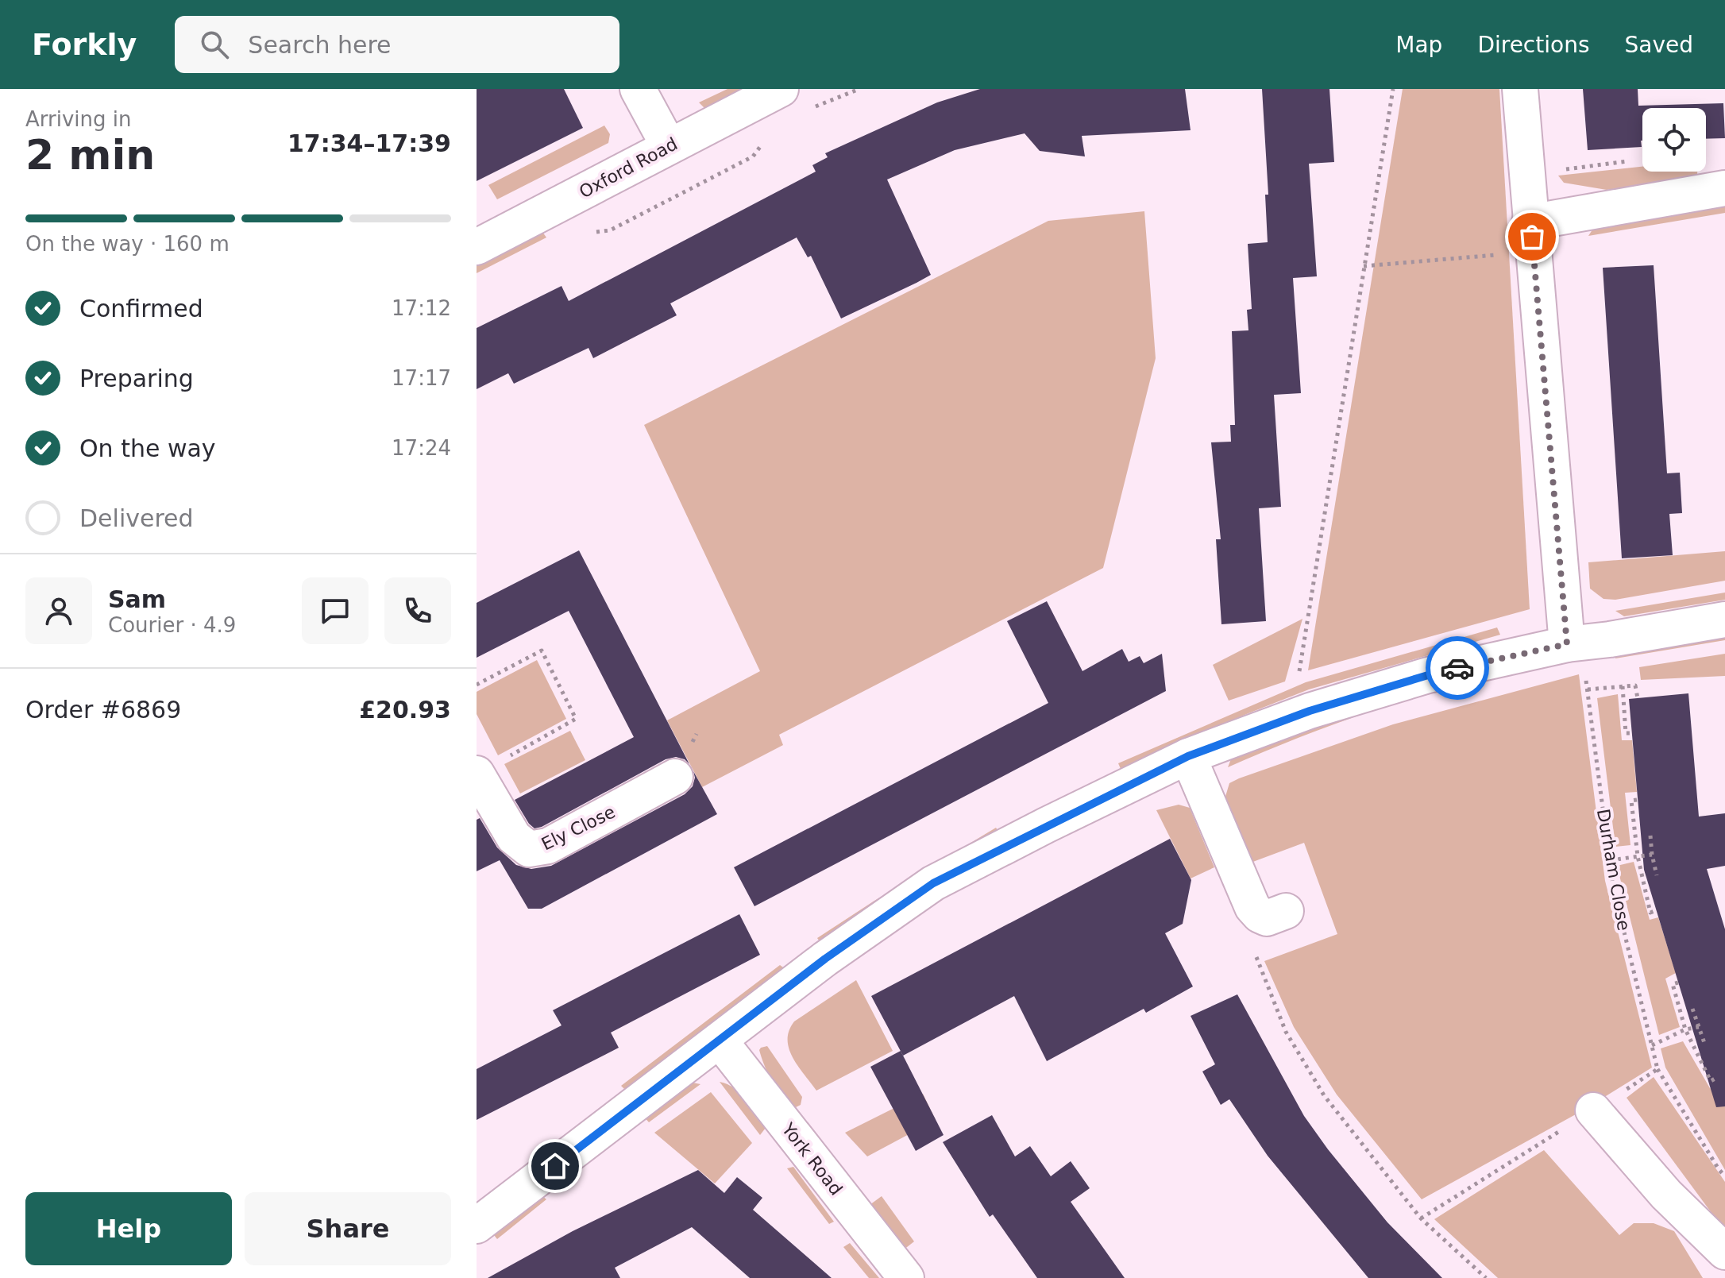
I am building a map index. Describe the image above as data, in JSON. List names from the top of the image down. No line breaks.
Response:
{"streets":{"street":["Oxford Road","Ely Close","York Road"],"path":["Durham Close"]},"page":{"header":"Forkly","search":"Search here","nav":["Map","Directions","Saved"],"heading":["2 min","Arriving in","17:34–17:39"],"panel":["Sam","Courier · 4.9","Order #6869","£20.93"],"bar":"On the way · 160 m","list":[["Confirmed","17:12"],["Preparing","17:17"],["On the way","17:24"],"Delivered"],"buttons":["Help","Share"]}}
